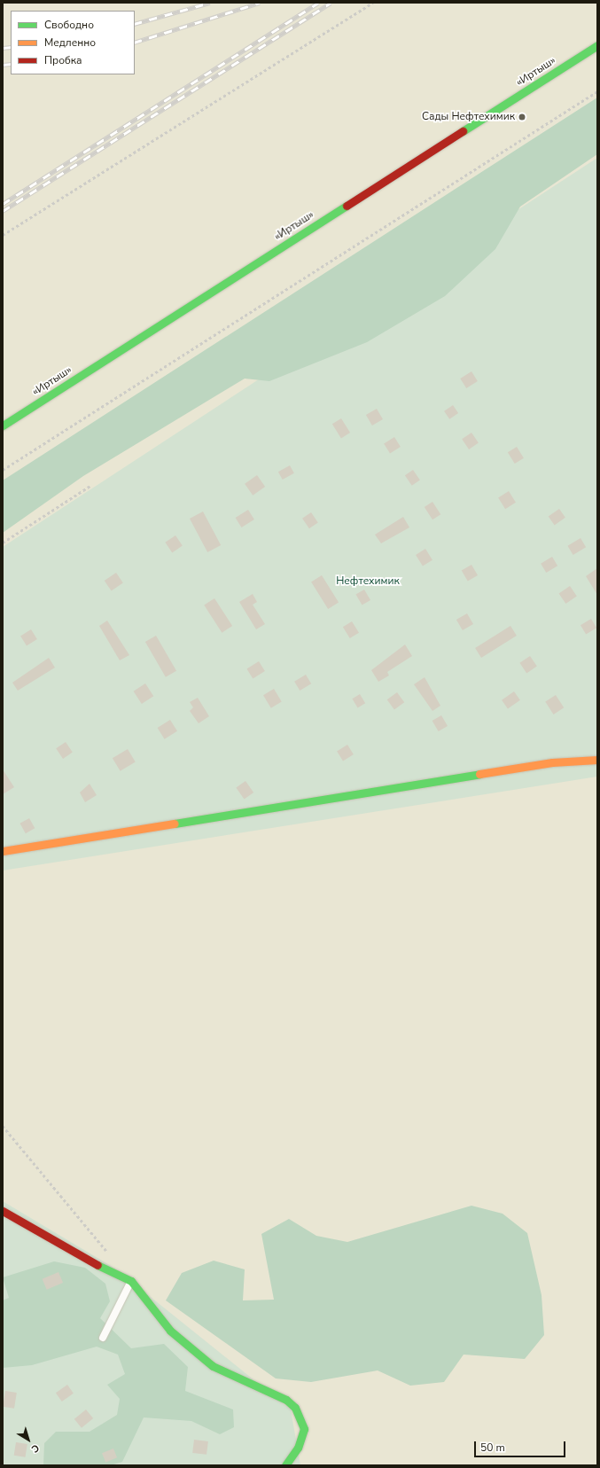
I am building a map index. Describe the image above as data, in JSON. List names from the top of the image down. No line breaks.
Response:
{"streets":{"street":["«Иртыш»"]},"parks":["Нефтехимик"],"places":["Сады Нефтехимик"],"legend":["Свободно","Медленно","Пробка"],"scale_bar":"50 m","north":"bottom right"}
